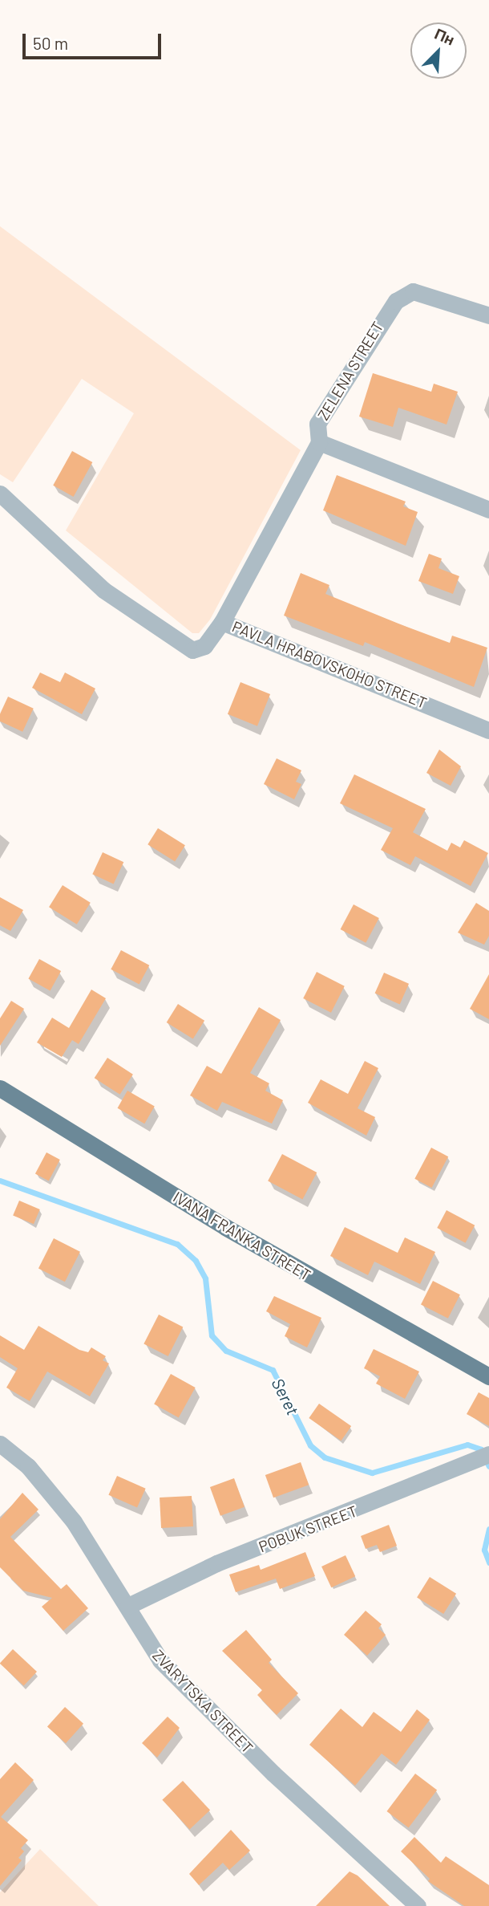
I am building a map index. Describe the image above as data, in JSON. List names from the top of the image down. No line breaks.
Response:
{"streets":{"main road":["IVANA FRANKA STREET"],"street":["ZELENA STREET","PAVLA HRABOVSKOHO STREET","POBUK STREET","ZVARYTSKA STREET"]},"crossings":[["ZELENA STREET","PAVLA HRABOVSKOHO STREET"],["POBUK STREET","ZVARYTSKA STREET"]],"water":["Seret"],"scale_bar":"50 m","north":"top right"}
